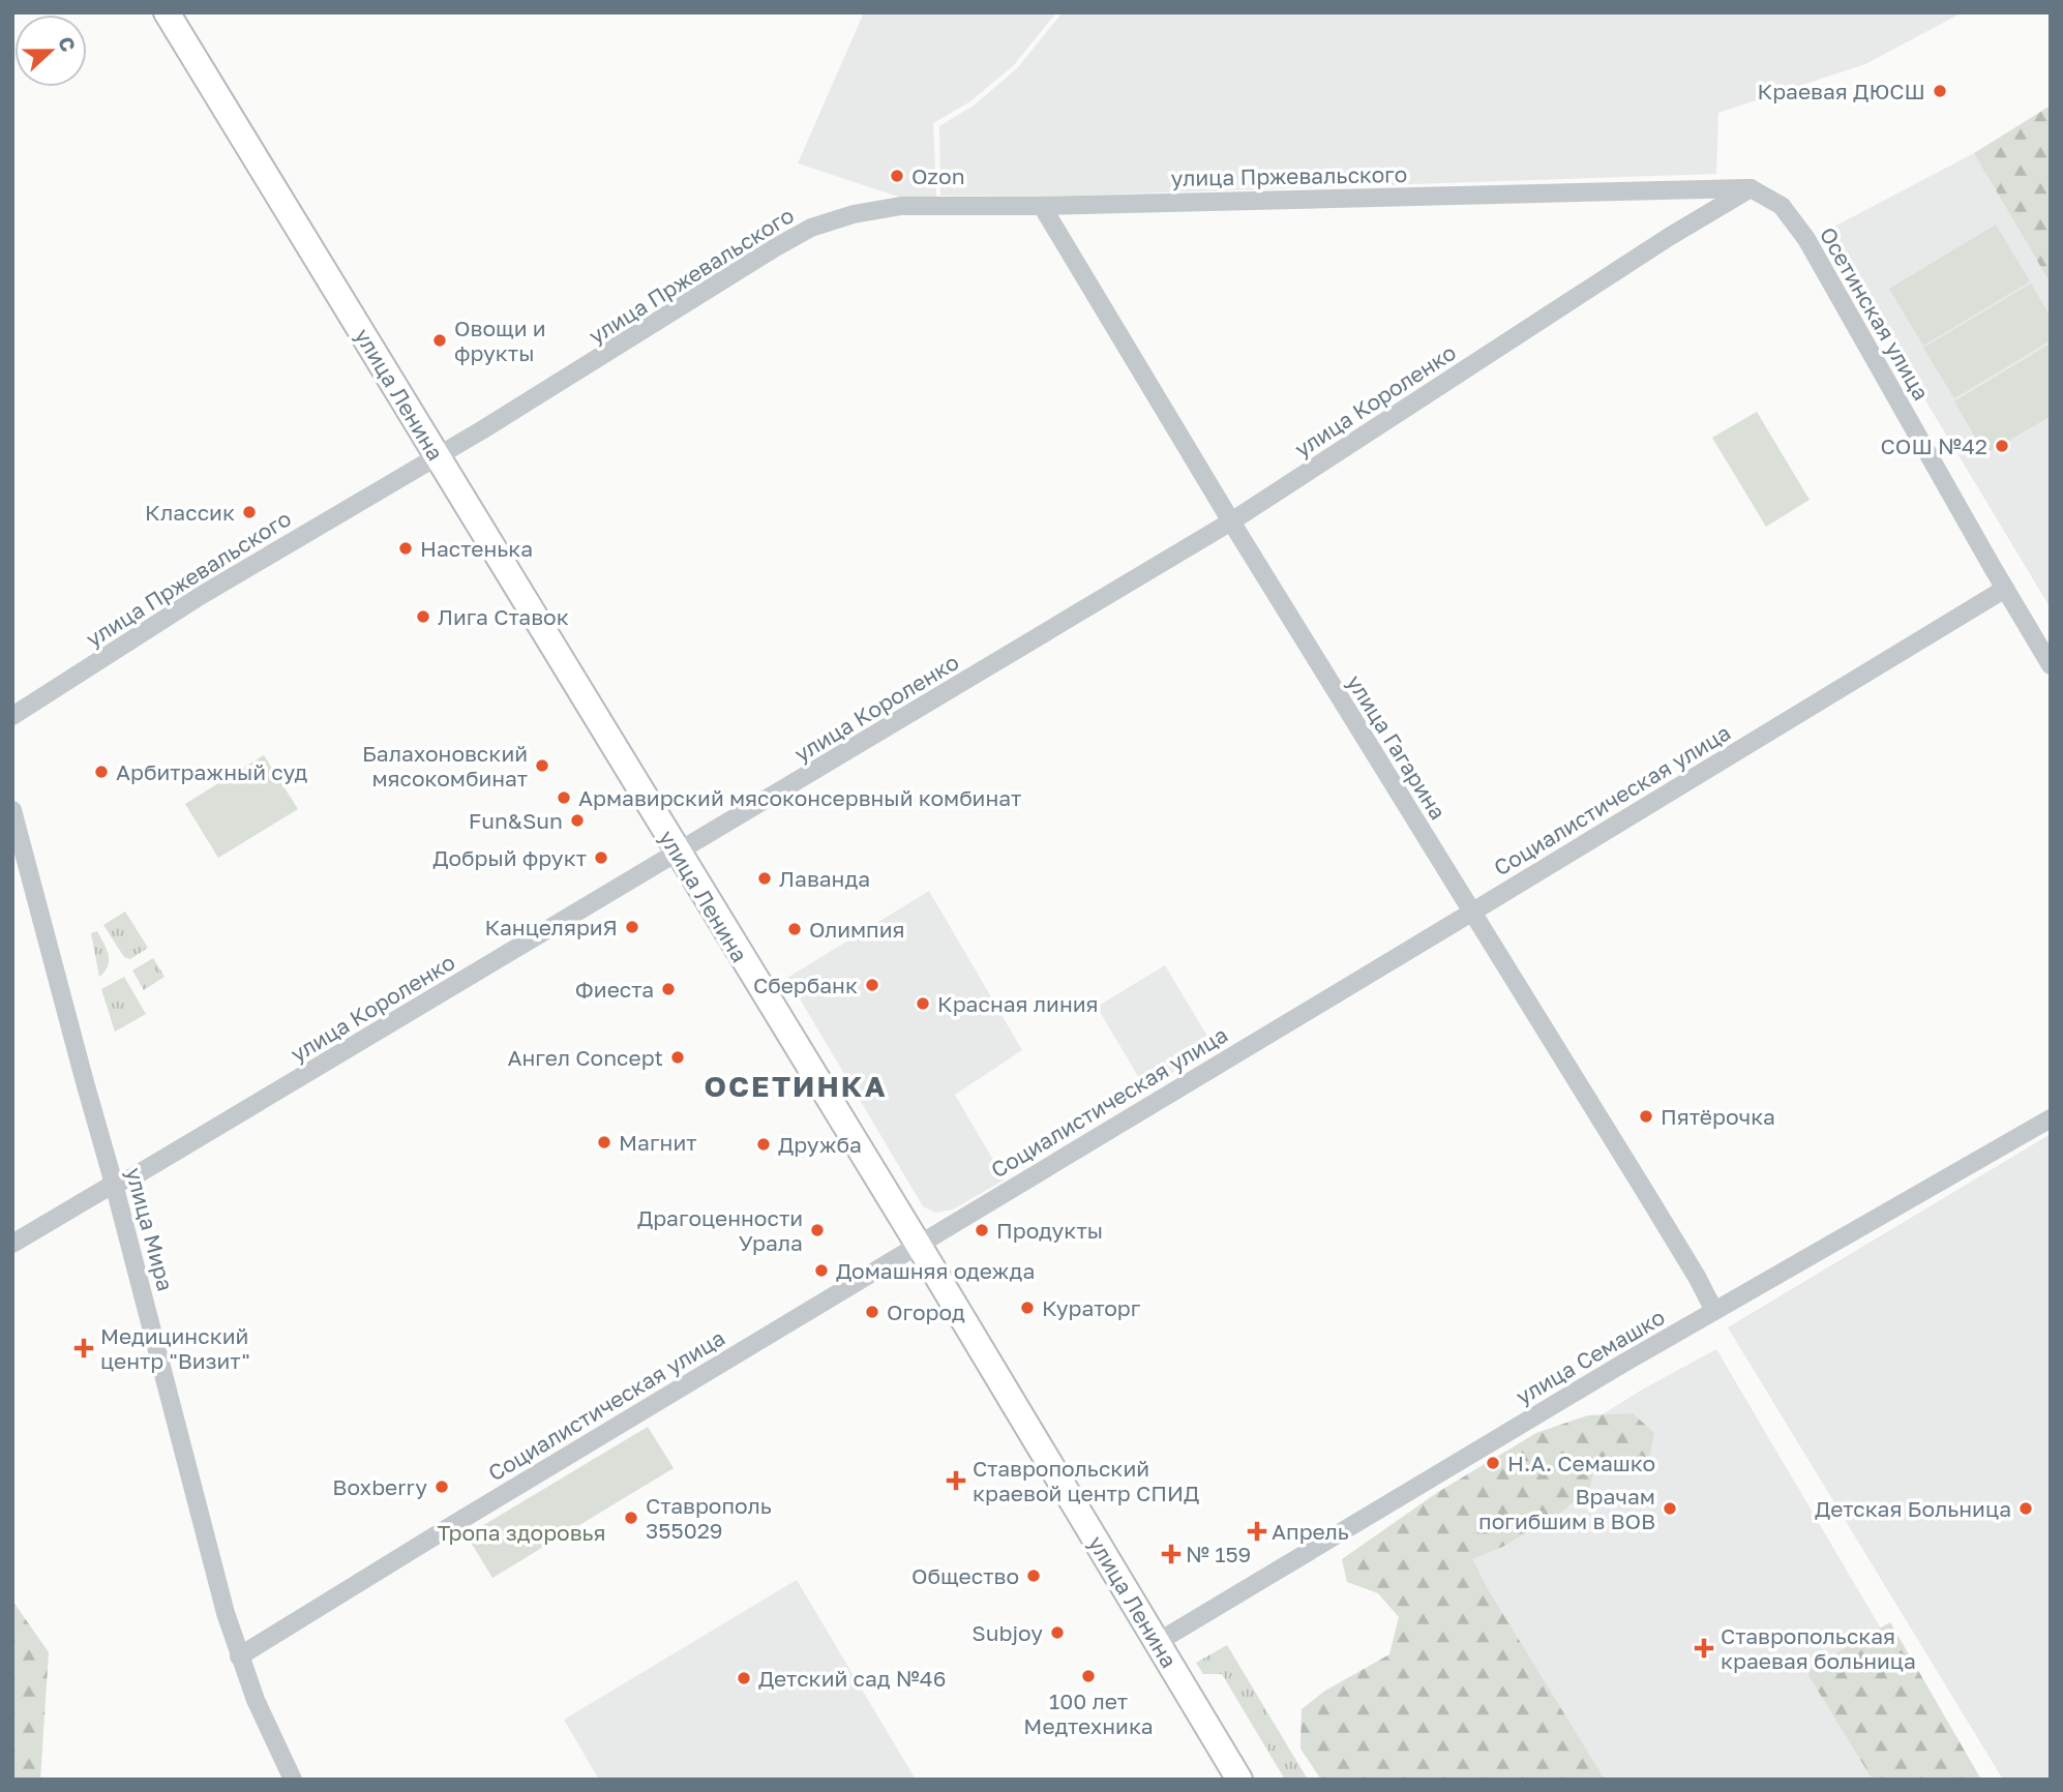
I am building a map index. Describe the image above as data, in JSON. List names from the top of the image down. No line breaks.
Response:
{"streets":{"main road":["улица Ленина"],"street":["улица Пржевальского","Осетинская улица","улица Короленко","улица Гагарина","Социалистическая улица","улица Мира","улица Семашко"]},"crossings":[["улица Пржевальского","Осетинская улица"],["улица Пржевальского","улица Ленина"],["улица Пржевальского","улица Короленко"],["улица Пржевальского","улица Гагарина"],["Осетинская улица","улица Короленко"],["Осетинская улица","Социалистическая улица"],["улица Ленина","улица Короленко"],["улица Ленина","Социалистическая улица"],["улица Ленина","улица Семашко"],["улица Короленко","улица Гагарина"],["улица Короленко","улица Мира"],["улица Гагарина","Социалистическая улица"],["улица Гагарина","улица Семашко"],["Социалистическая улица","улица Мира"]],"districts":["ОСЕТИНКА"],"parks":["Тропа здоровья"],"places":{"other":["Краевая ДЮСШ","Ozon","Овощи и фрукты","СОШ №42","Классик","Настенька","Лига Ставок","Балахоновский мясокомбинат","Арбитражный суд","Армавирский мясоконсервный комбинат","Fun&Sun","Добрый фрукт","Лаванда","КанцеляриЯ","Олимпия","Сбербанк","Фиеста","Красная линия","Ангел Concept","Пятёрочка","Магнит","Дружба","Драгоценности Урала","Продукты","Домашняя одежда","Кураторг","Огород","Н.А. Семашко","Boxberry","Врачам погибшим в ВОВ","Детская Больница","Ставрополь 355029","Общество","Subjoy","100 лет Медтехника","Детский сад №46"],"health":["Медицинский центр \"Визит\"","Ставропольский краевой центр СПИД","Апрель","№ 159","Ставропольская краевая больница"]},"north":"right"}
